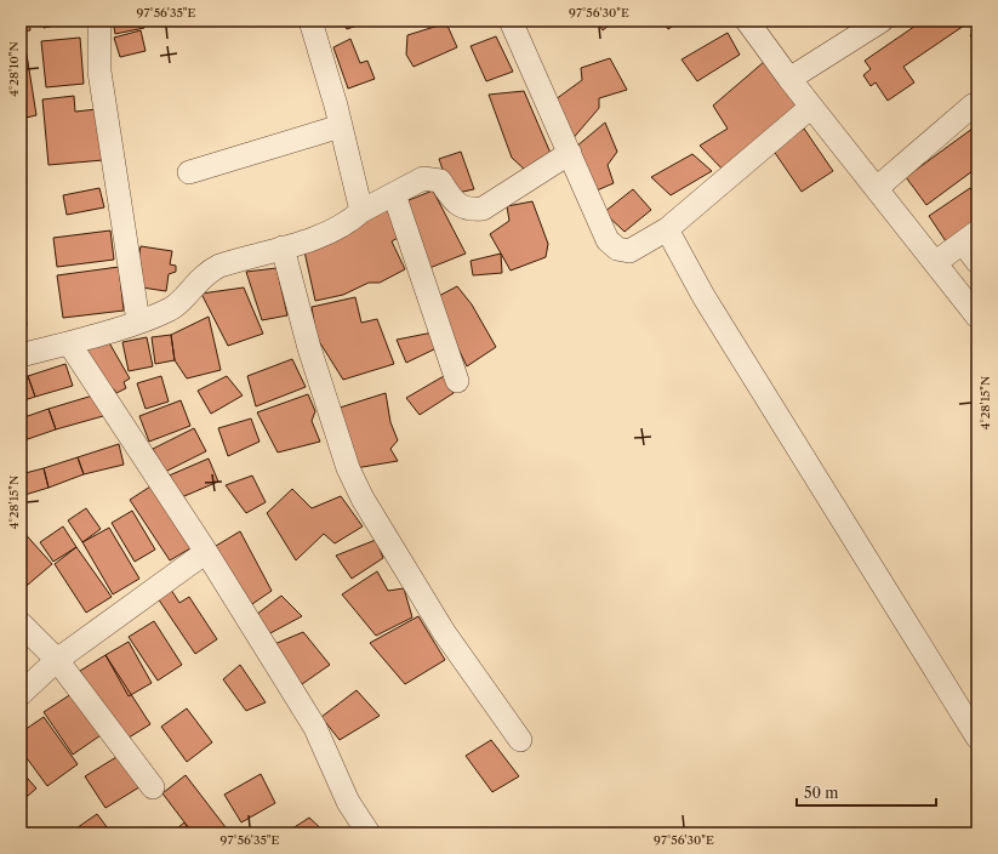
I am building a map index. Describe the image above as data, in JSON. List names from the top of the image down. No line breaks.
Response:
{"scale_bar":"50 m","coordinates":["97°56'35\"E","97°56'30\"E","4°28'10\"N","4°28'15\"N"]}
